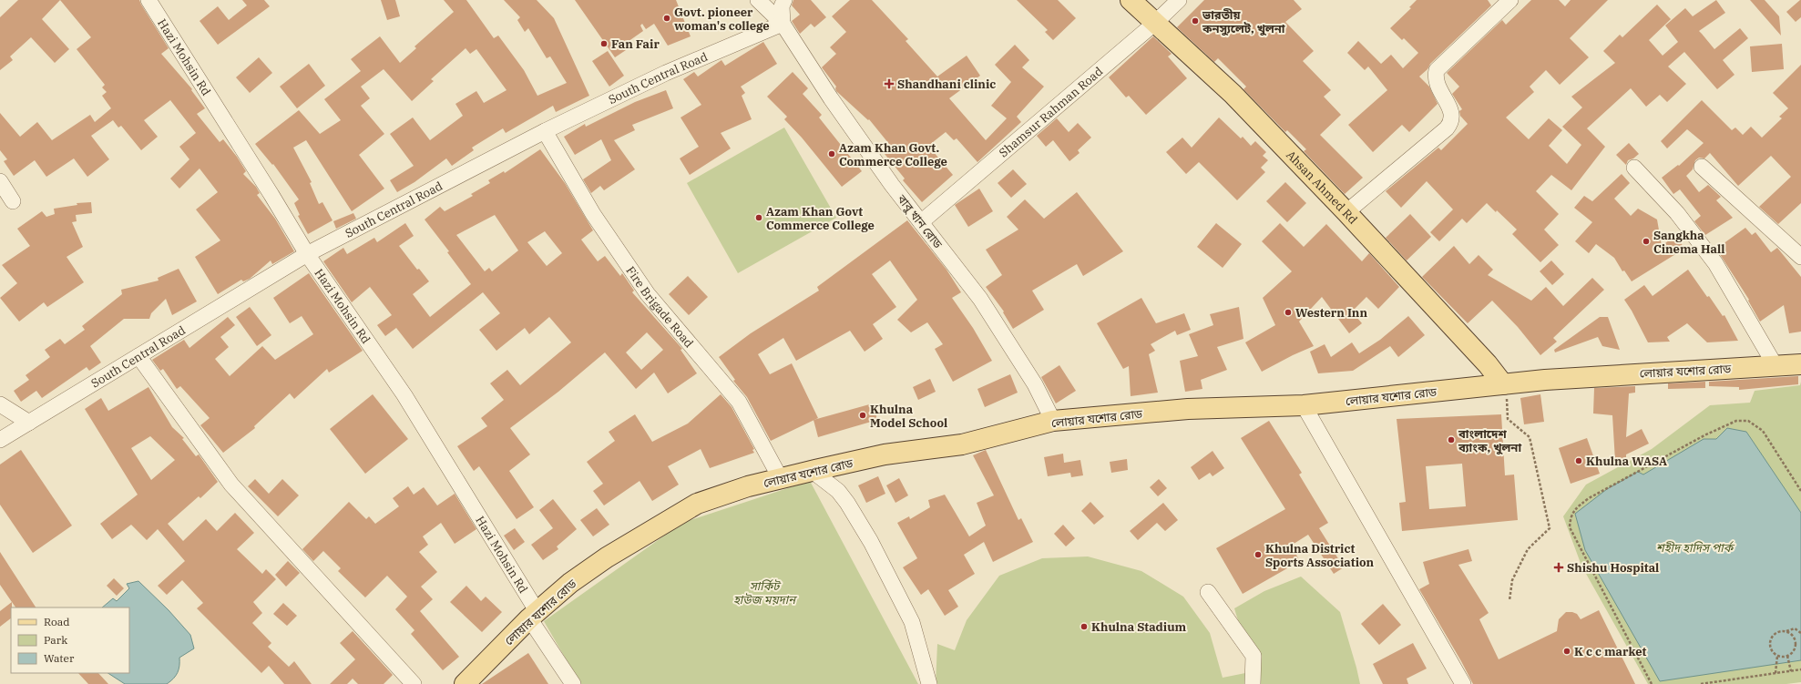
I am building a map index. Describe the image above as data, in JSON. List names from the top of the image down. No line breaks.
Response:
{"streets":{"main road":["Ahsan Ahmed Rd","লোয়ার যশোর রোড"],"street":["Hazi Mohsin Rd","South Central Road","Shamsur Rahman Road","বাবু খান রোড","Fire Brigade Road"]},"crossings":[["Hazi Mohsin Rd","South Central Road"],["Hazi Mohsin Rd","লোয়ার যশোর রোড"],["South Central Road","বাবু খান রোড"],["South Central Road","Fire Brigade Road"],["Shamsur Rahman Road","Ahsan Ahmed Rd"],["Shamsur Rahman Road","বাবু খান রোড"],["Ahsan Ahmed Rd","লোয়ার যশোর রোড"],["বাবু খান রোড","লোয়ার যশোর রোড"],["Fire Brigade Road","লোয়ার যশোর রোড"]],"parks":["শহীদ হাদিস পার্ক","সার্কিট হাউজ ময়দান"],"places":{"other":["Govt. pioneer woman's college","ভারতীয় কনস্যুলেট, খুলনা","Fan Fair","Azam Khan Govt. Commerce College","Azam Khan Govt Commerce College","Sangkha Cinema Hall","Western Inn","Khulna Model School","বাংলাদেশ ব্যাংক, খুলনা","Khulna WASA","Khulna District Sports Association","Khulna Stadium","K c c market"],"health":["Shandhani clinic","Shishu Hospital"]},"legend":["Road","Park","Water"]}
